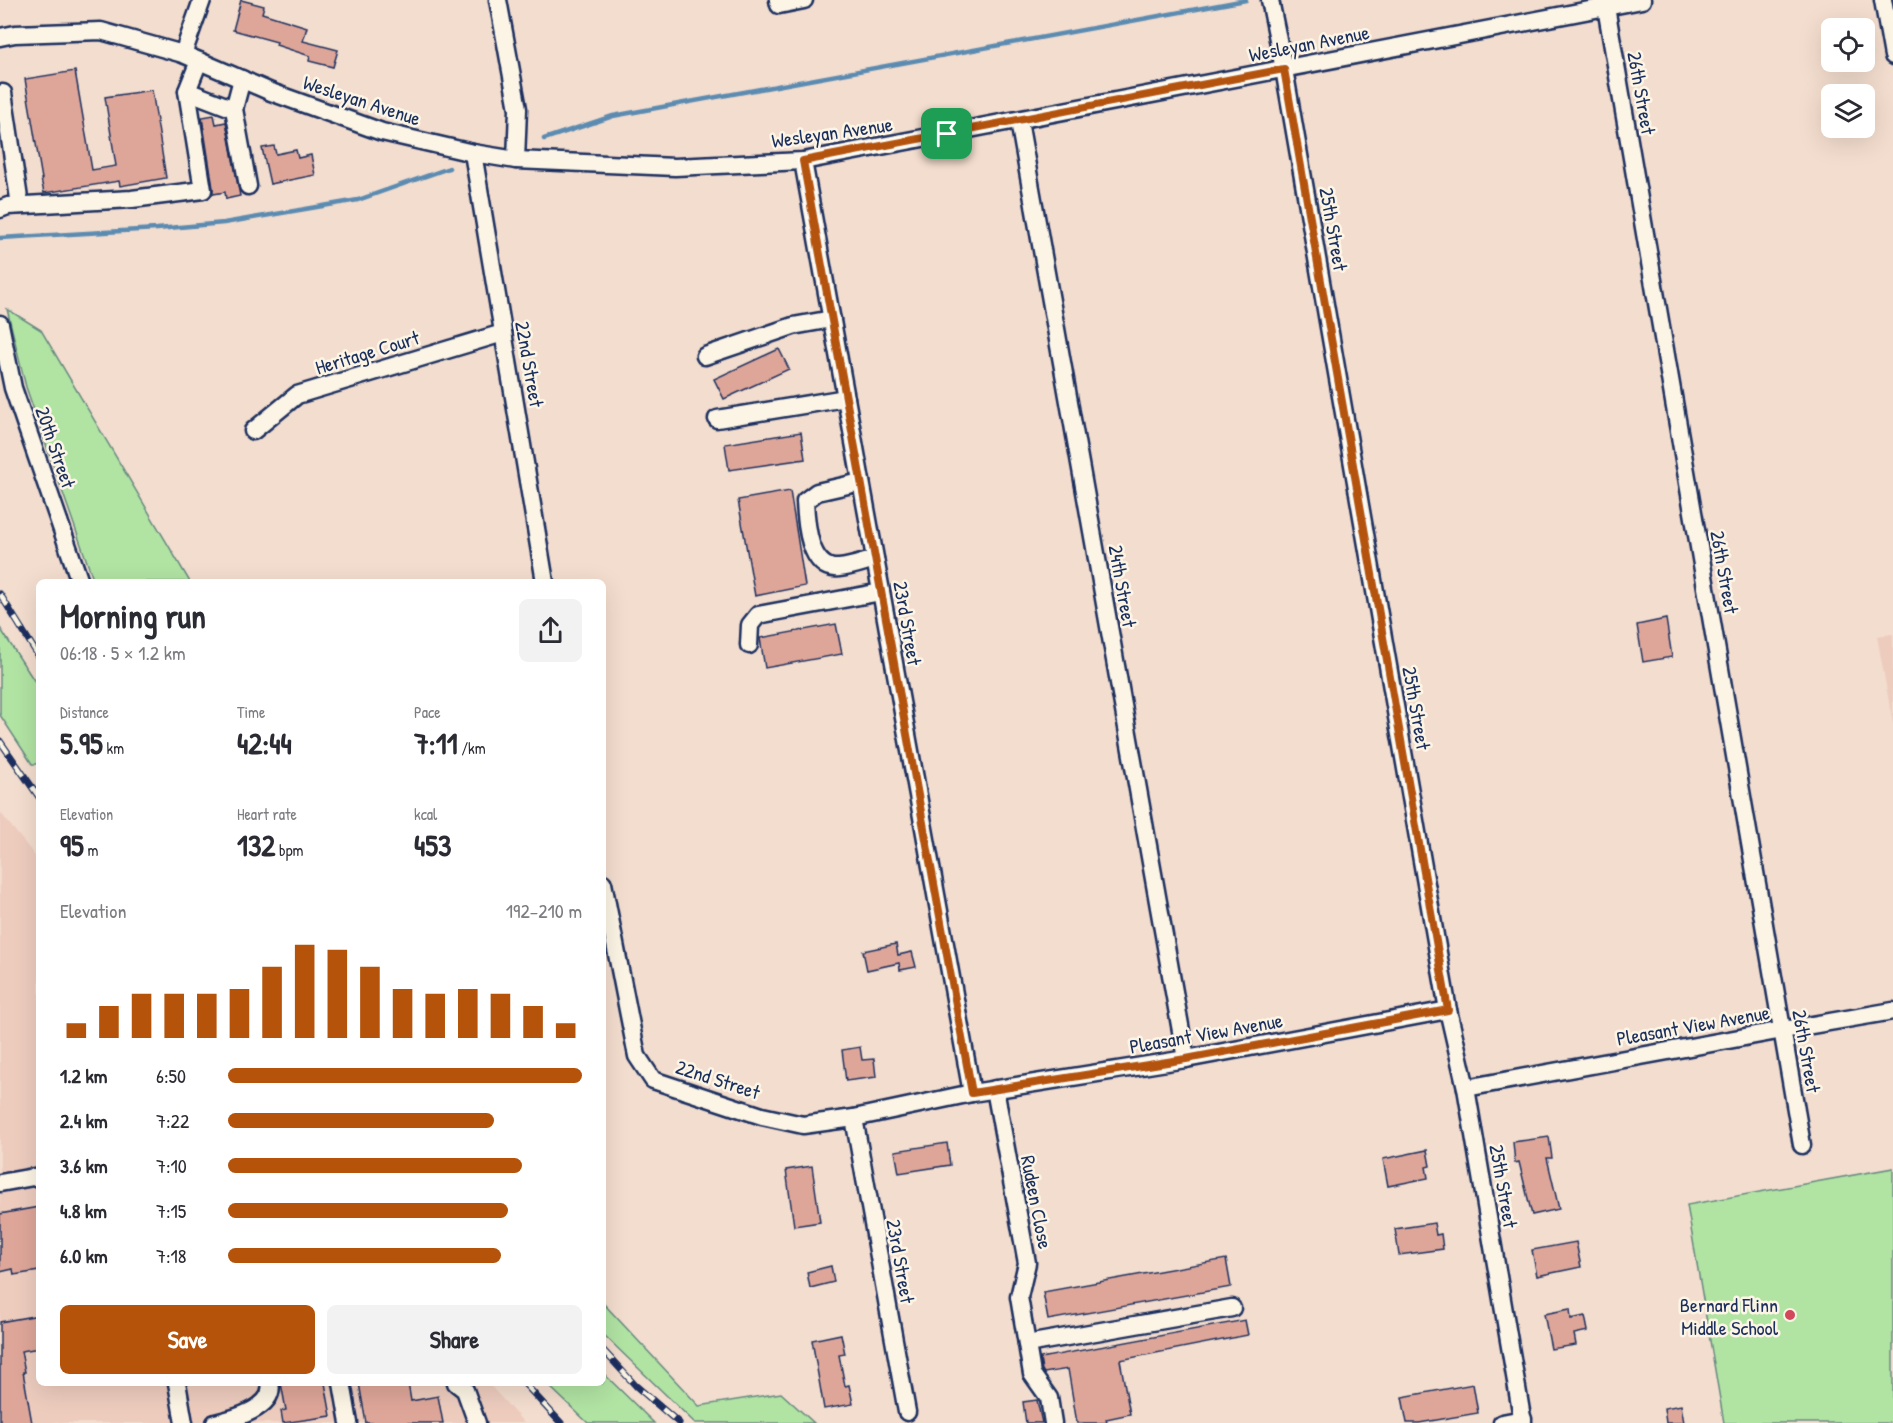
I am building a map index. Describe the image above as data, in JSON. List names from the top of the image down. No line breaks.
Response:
{"streets":{"street":["Wesleyan Avenue","26th Street","25th Street","Heritage Court","22nd Street","20th Street","24th Street","23rd Street","Pleasant View Avenue","Rudeen Close"]},"crossings":[["Wesleyan Avenue","26th Street"],["Wesleyan Avenue","25th Street"],["Wesleyan Avenue","22nd Street"],["Wesleyan Avenue","24th Street"],["Wesleyan Avenue","23rd Street"],["26th Street","Pleasant View Avenue"],["25th Street","Pleasant View Avenue"],["Heritage Court","22nd Street"],["22nd Street","23rd Street"],["22nd Street","Pleasant View Avenue"],["24th Street","Pleasant View Avenue"],["23rd Street","Pleasant View Avenue"],["Pleasant View Avenue","Rudeen Close"]],"places":["Bernard Flinn Middle School"],"page":{"heading":["Morning run","06:18 · 5 × 1.2 km"],"stats":[["Distance","5.95 km"],["Time","42:44"],["Pace","7:11 /km"],["Elevation","95 m"],["Heart rate","132 bpm"],["kcal","453"]],"chart":["Elevation","192–210 m"],"list":[{"name":"1.2 km","note":"6:50"},{"name":"2.4 km","note":"7:22"},{"name":"3.6 km","note":"7:10"},{"name":"4.8 km","note":"7:15"},{"name":"6.0 km","note":"7:18"}],"buttons":["Save","Share"]}}
